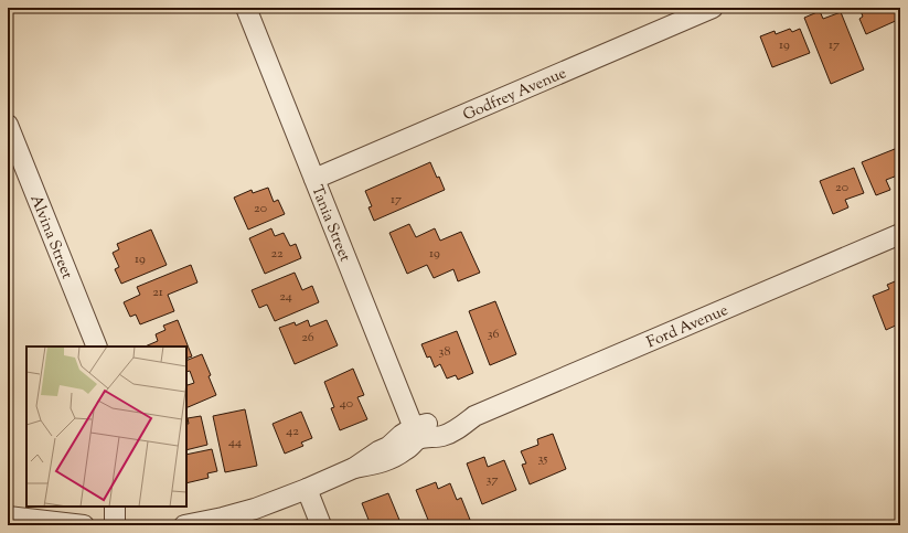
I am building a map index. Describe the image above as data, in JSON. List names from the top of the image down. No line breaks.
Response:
{"streets":{"street":["Godfrey Avenue","Tania Street","Alvina Street","Ford Avenue"]},"crossings":[["Godfrey Avenue","Tania Street"],["Tania Street","Ford Avenue"]],"house_numbers":["19","17","20","17","20","22","19","19","21","24","36","26","38","40","42","44","35","37"]}
